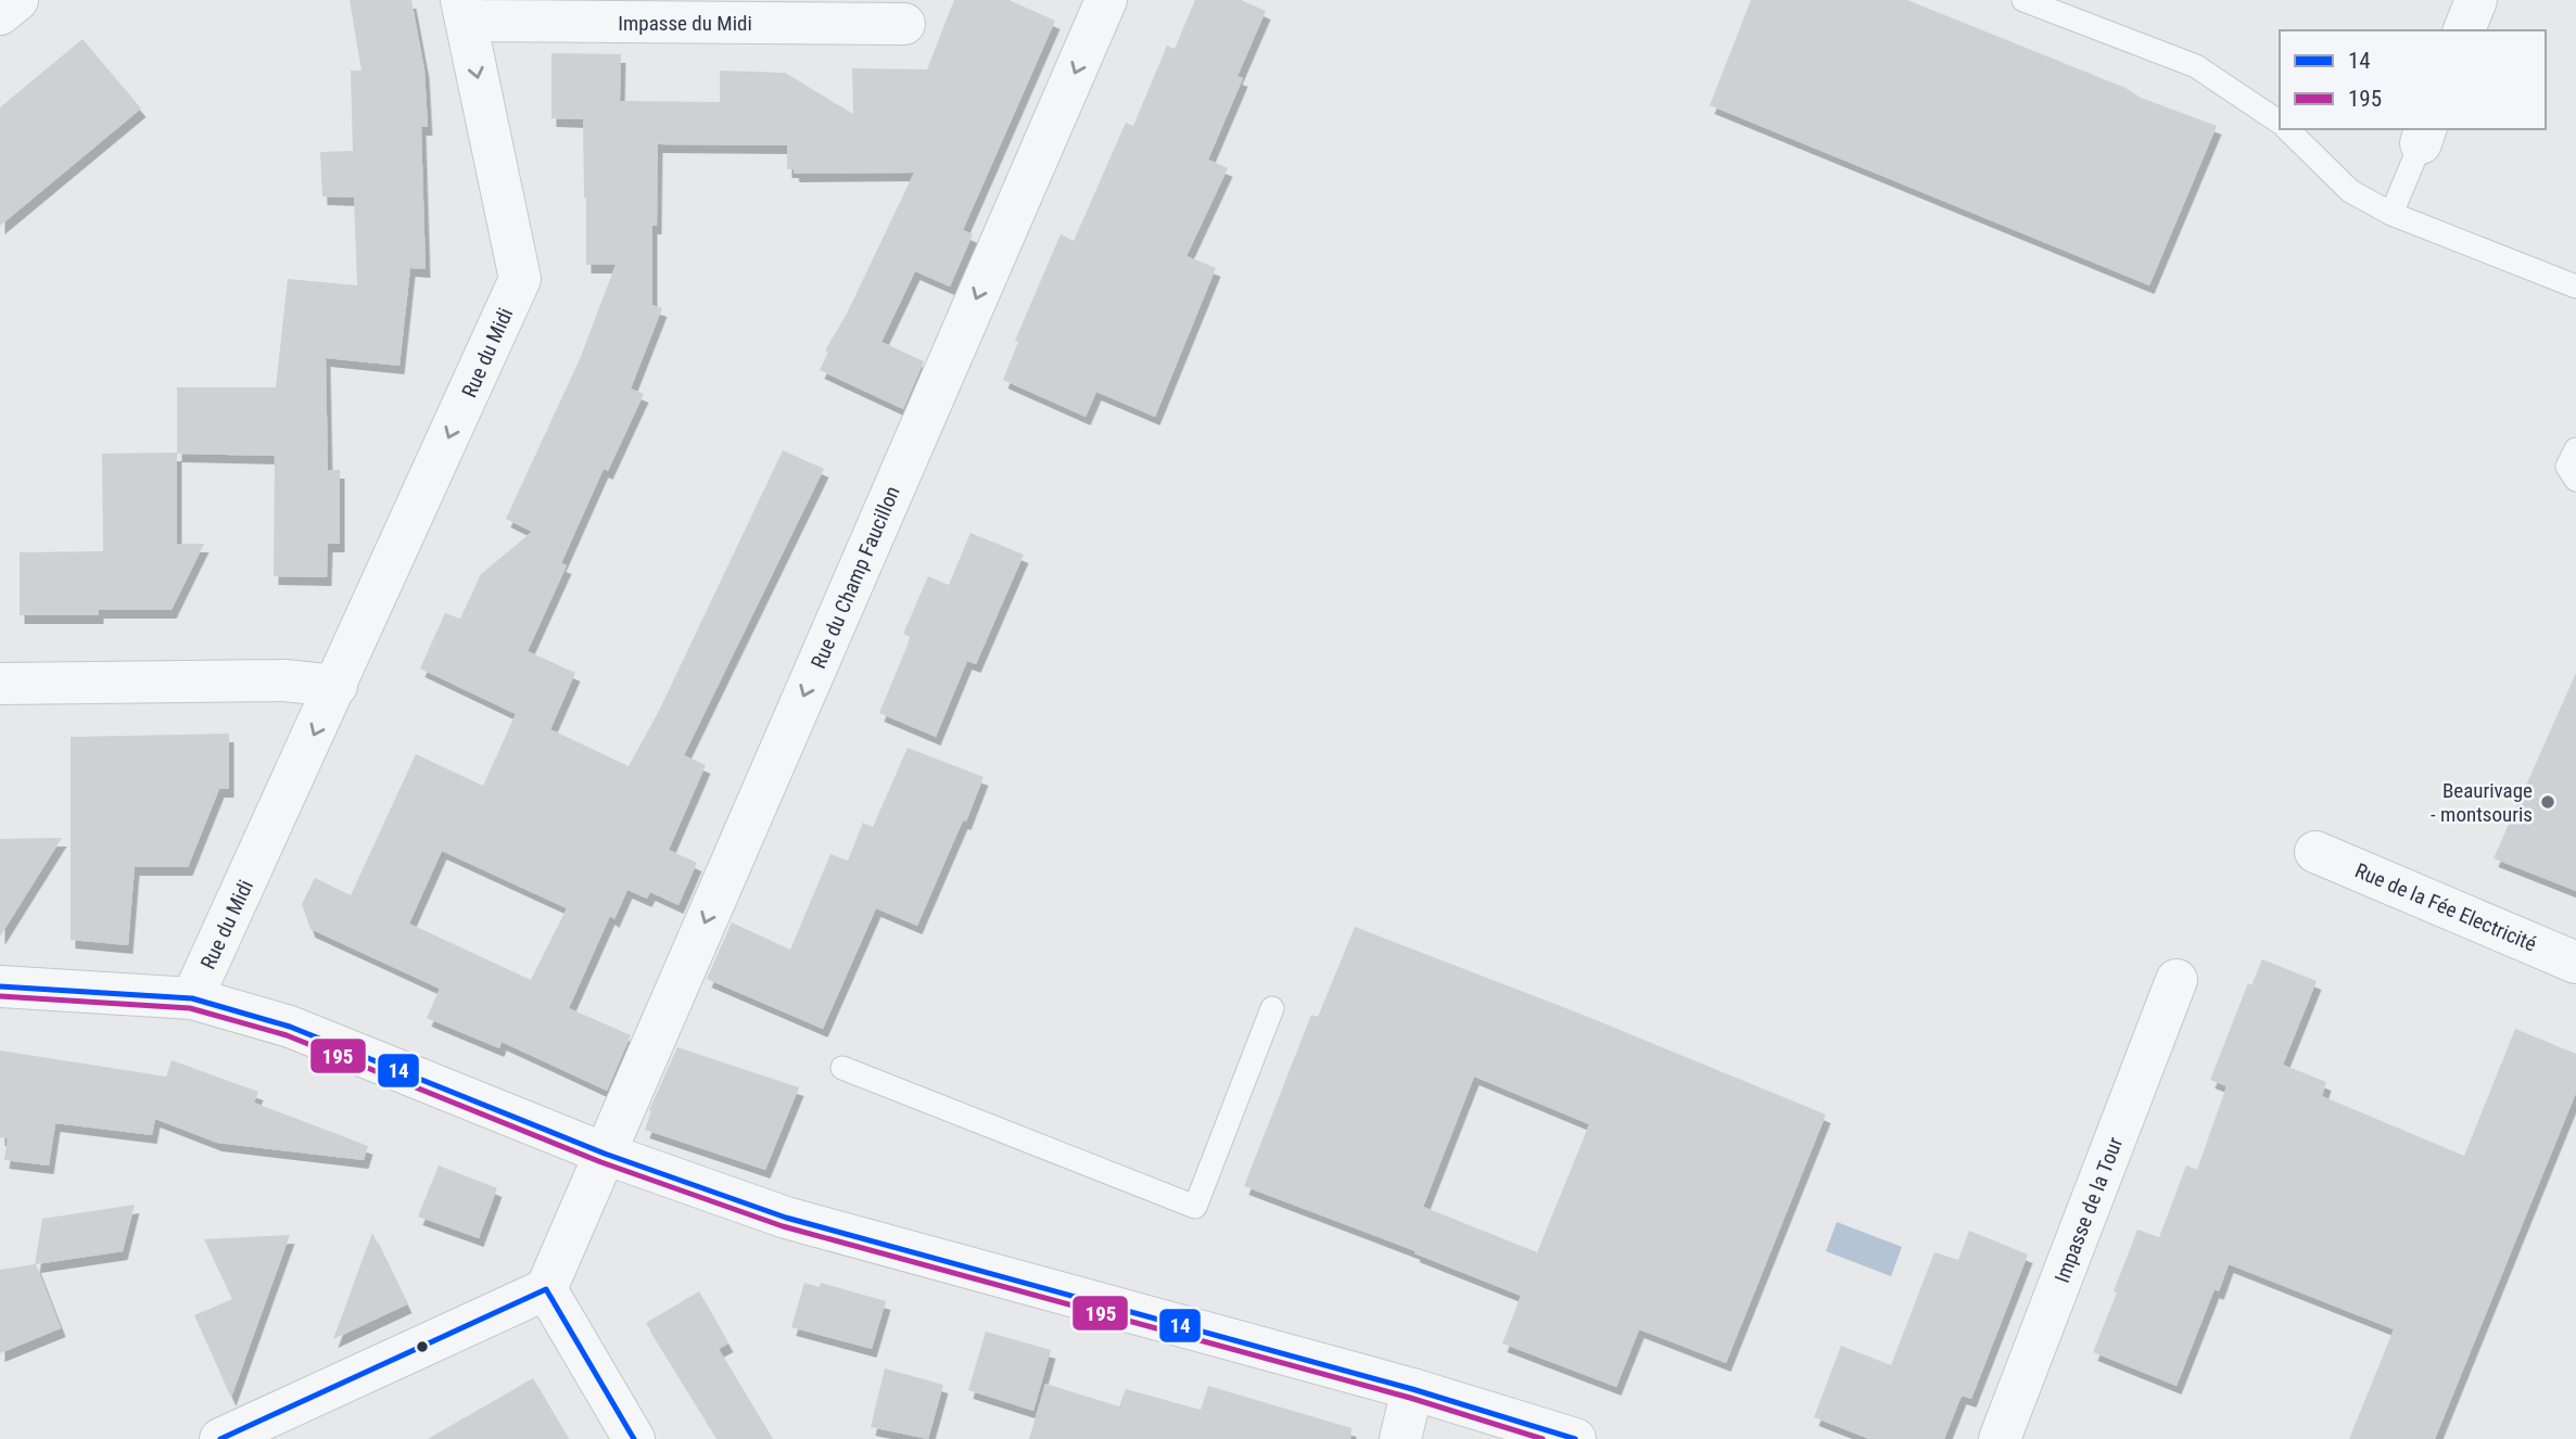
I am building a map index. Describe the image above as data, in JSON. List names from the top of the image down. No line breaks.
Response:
{"streets":{"street":["Impasse du Midi","Rue du Midi","Rue du Champ Faucillon","Rue de la Fée Electricité","Impasse de la Tour"]},"crossings":[["Impasse du Midi","Rue du Midi"]],"one_way":["Rue du Midi","Rue du Champ Faucillon"],"places":["Beaurivage - montsouris"],"lines":["transit line 14","transit line 195"],"legend":["14","195"]}
